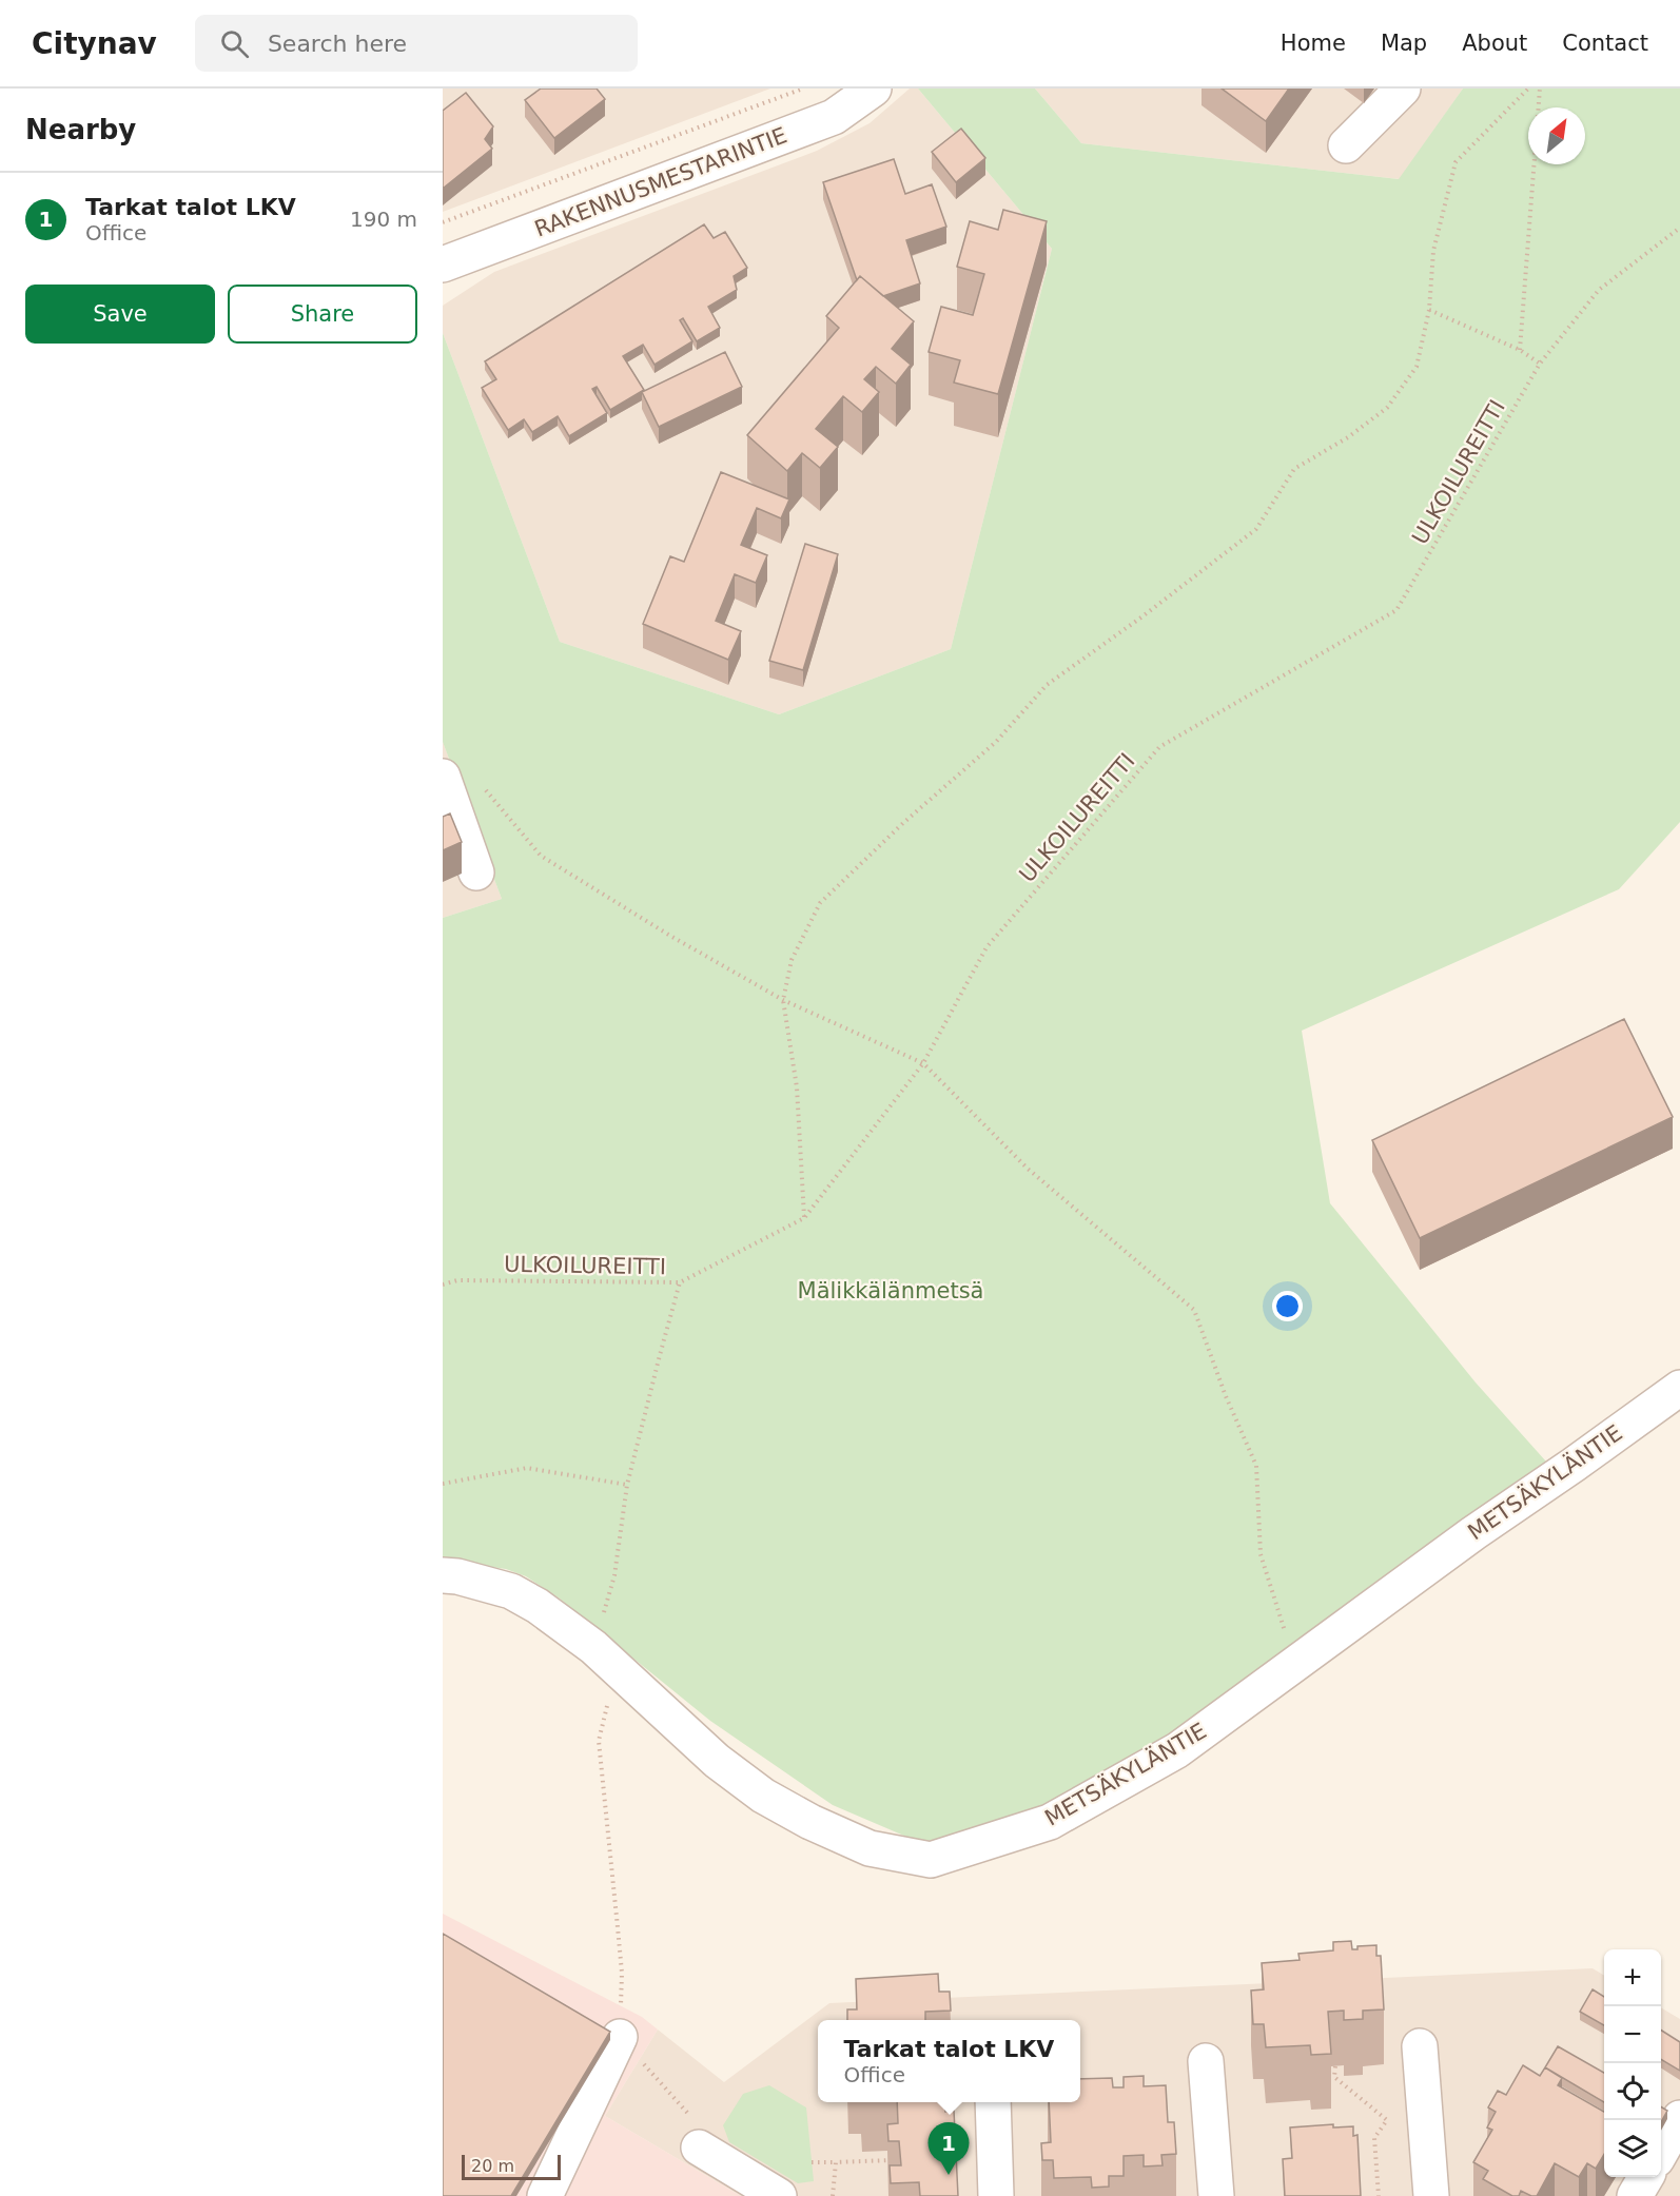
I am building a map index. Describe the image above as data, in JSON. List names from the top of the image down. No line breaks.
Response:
{"streets":{"street":["RAKENNUSMESTARINTIE","METSÄKYLÄNTIE"],"path":["ULKOILUREITTI"]},"parks":["Mälikkälänmetsä"],"scale_bar":"20 m","north":"top right","page":{"header":"Citynav","search":"Search here","nav":["Home","Map","About","Contact"],"heading":"Nearby","list":[{"mark":"1","name":"Tarkat talot LKV","note":"Office","value":"190 m"}],"buttons":["Save","Share"],"map_buttons":["+","−"],"popup":["Tarkat talot LKV","Office"],"pins":"1","scale":"20 m"}}
